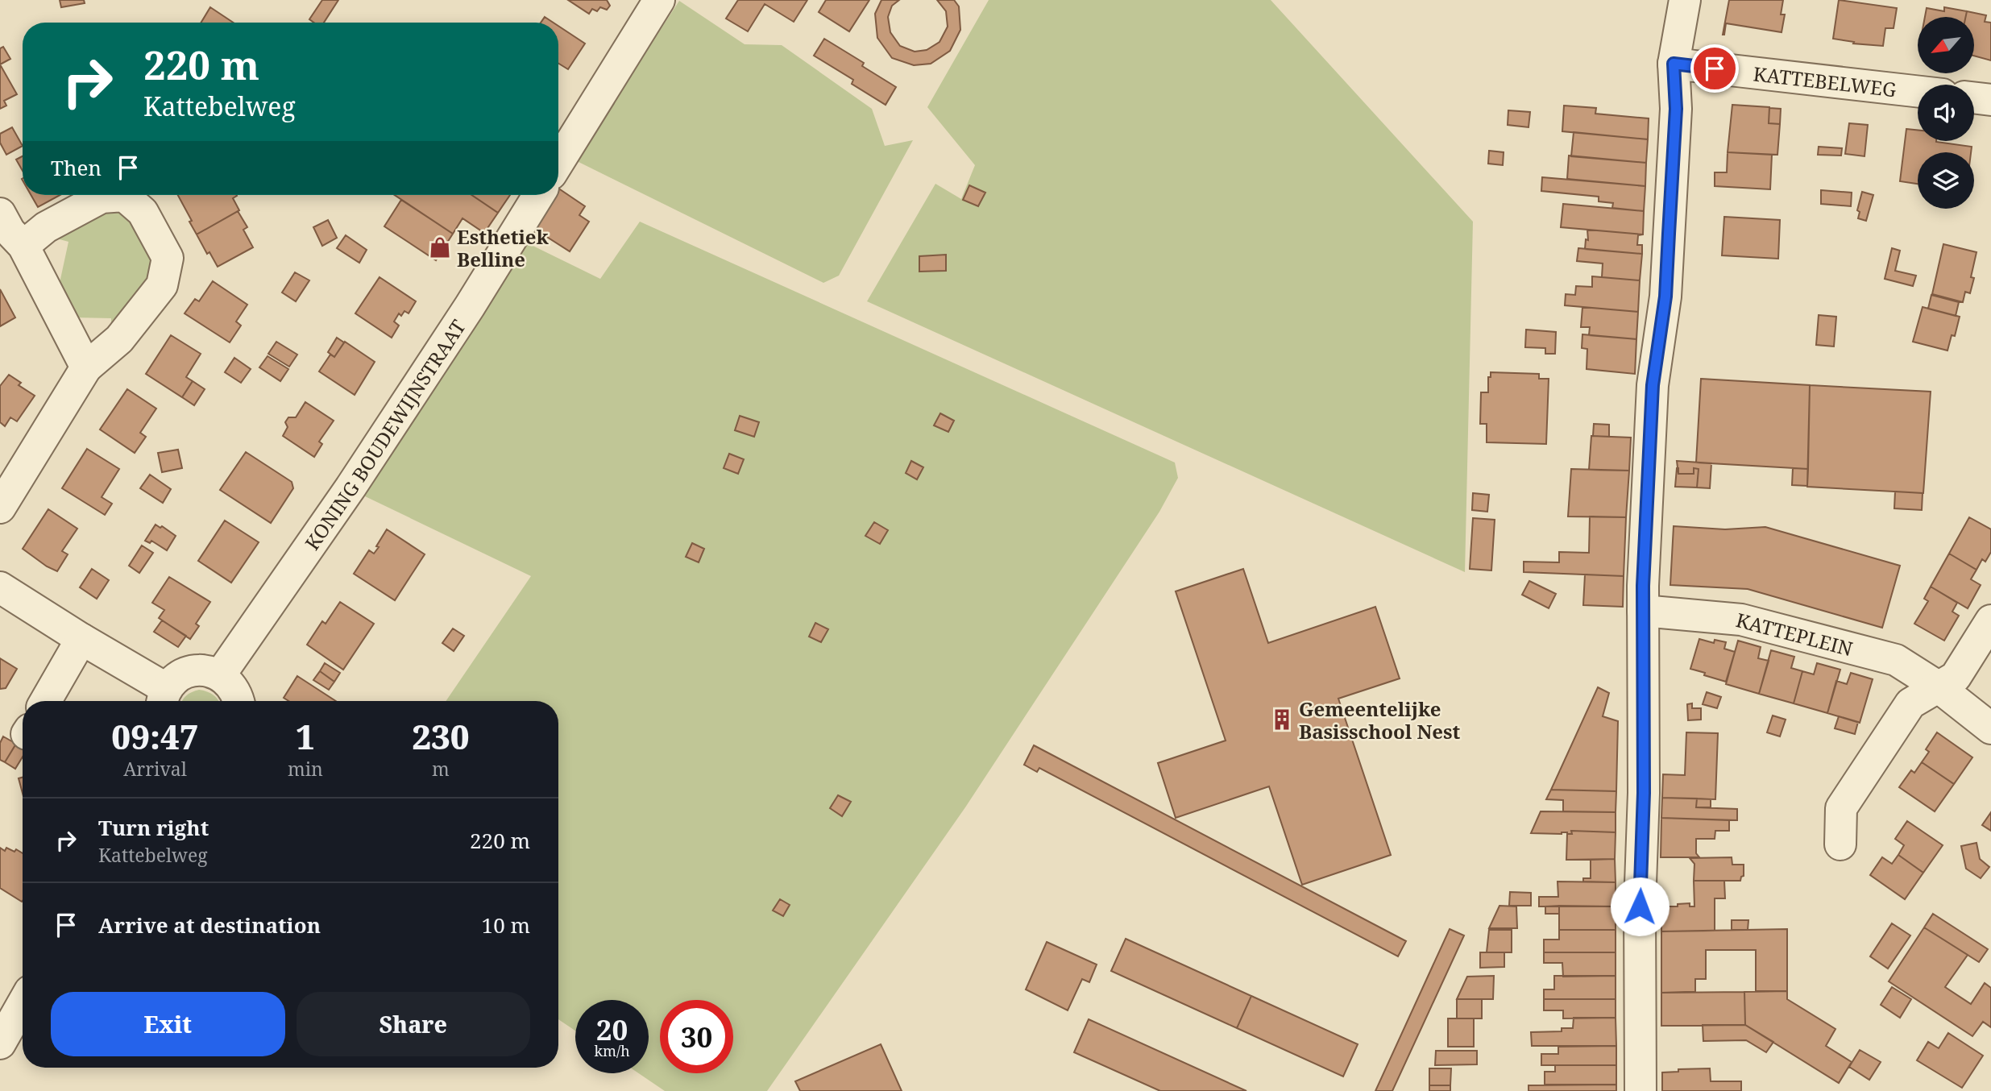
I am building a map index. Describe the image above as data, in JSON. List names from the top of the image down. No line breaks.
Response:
{"streets":{"street":["KATTEBELWEG","KONING BOUDEWIJNSTRAAT","KATTEPLEIN"]},"places":{"shop":["Esthetiek Belline"],"building":["Gemeentelijke Basisschool Nest"]},"north":"bottom left","page":{"turn":["220 m","Kattebelweg"],"then":"Then","eta":["09:47","Arrival","1","min","230","m"],"list":[{"name":"Turn right","note":"Kattebelweg","value":"220 m"},{"name":"Arrive at destination","value":"10 m"}],"buttons":["Exit","Share"],"speed":"20 km/h","limit":"30"}}
